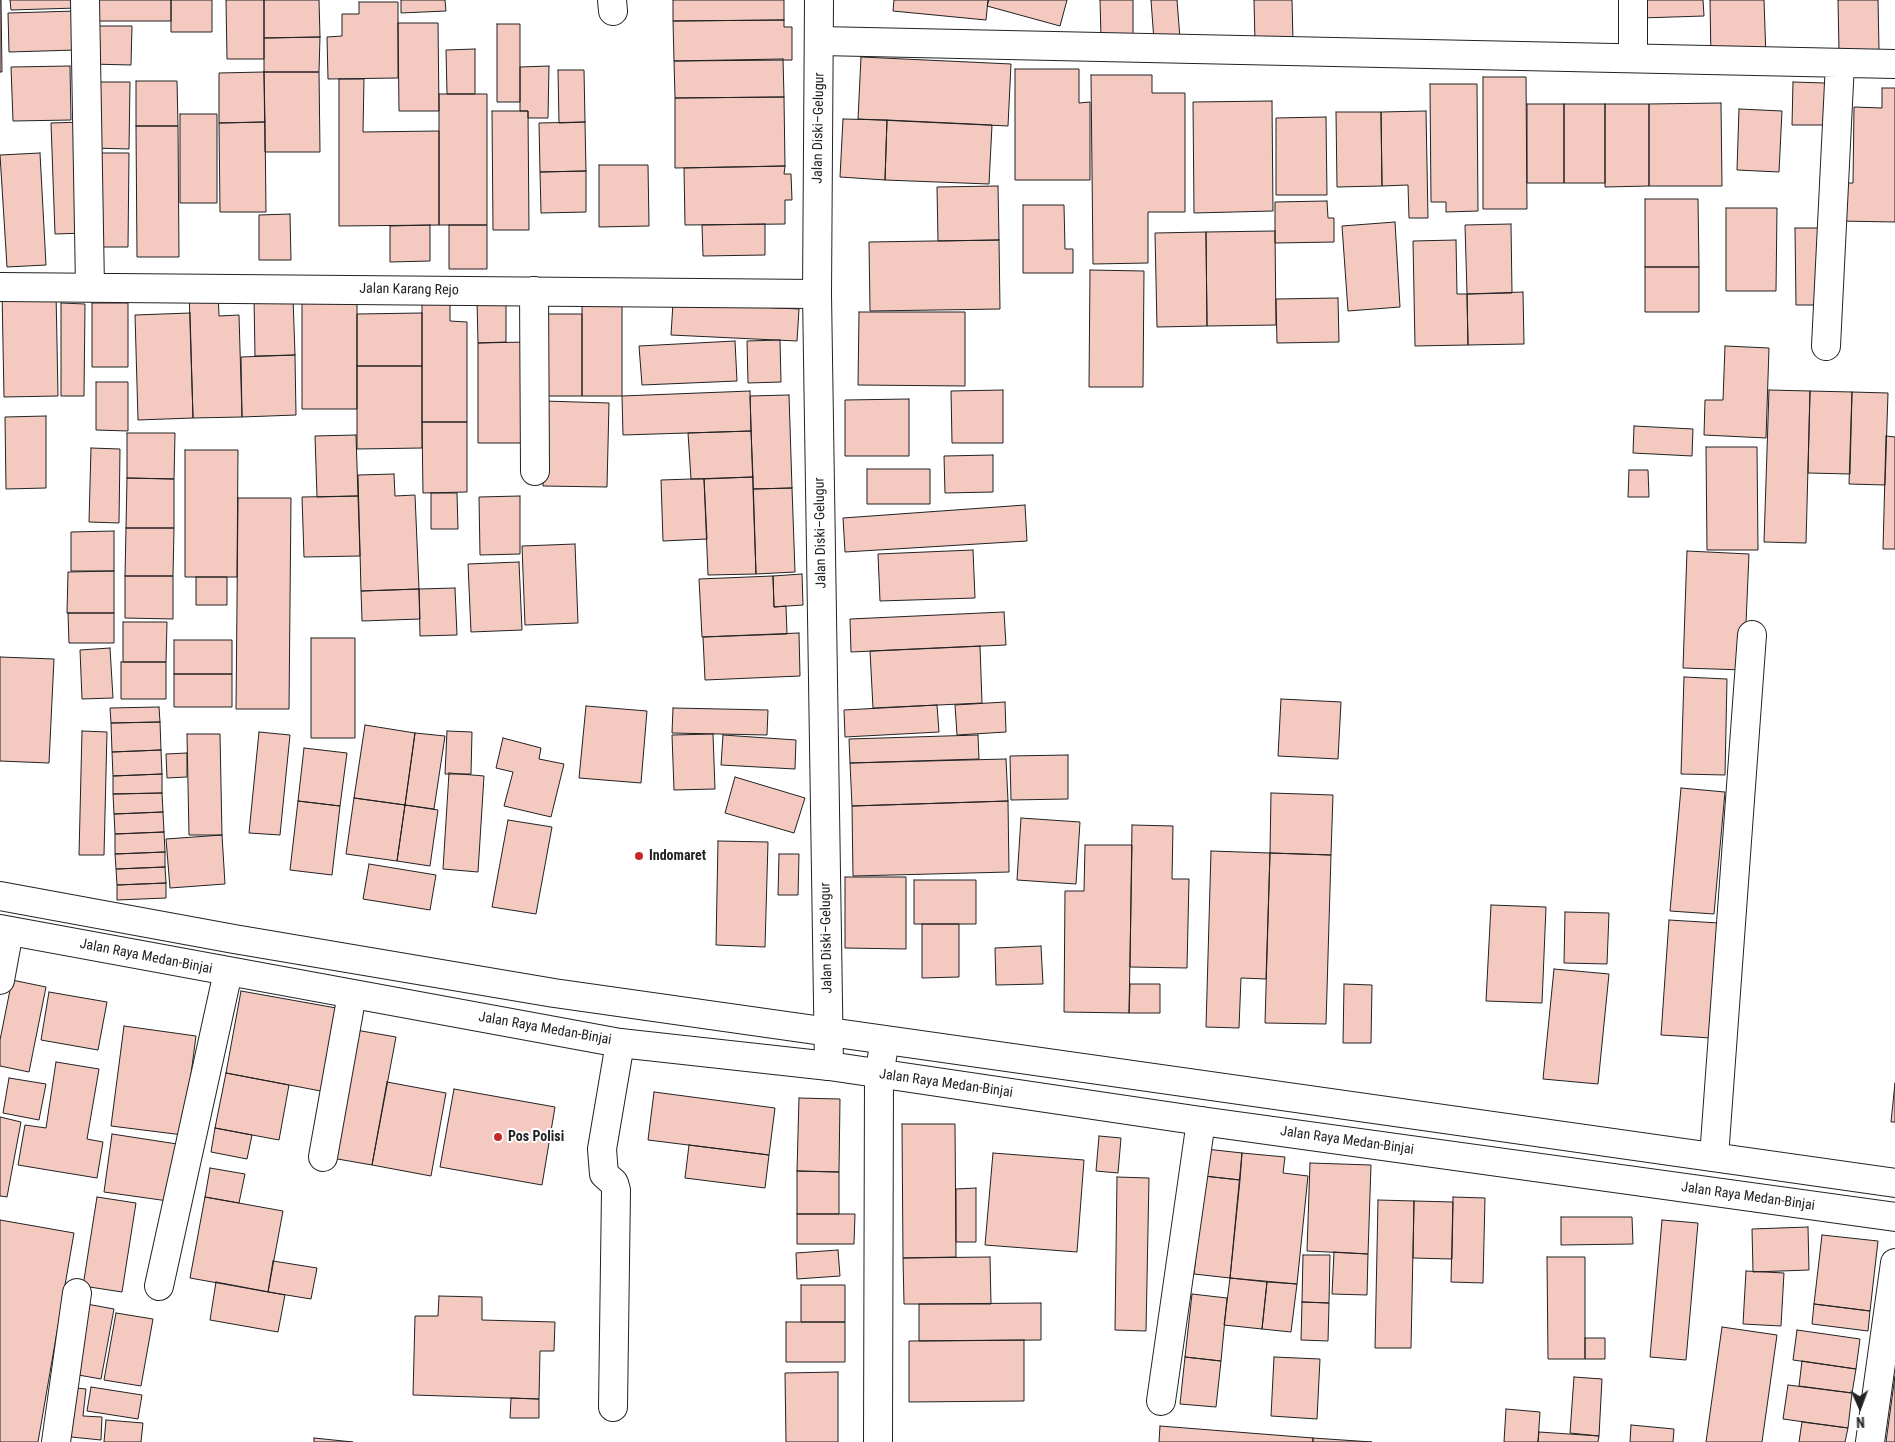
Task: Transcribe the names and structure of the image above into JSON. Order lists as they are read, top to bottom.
{
  "streets": {
    "main road": ["Jalan Diski–Gelugur", "Jalan Karang Rejo", "Jalan Raya Medan-Binjai"]
  },
  "crossings": [
    ["Jalan Diski–Gelugur", "Jalan Karang Rejo"],
    ["Jalan Diski–Gelugur", "Jalan Raya Medan-Binjai"]
  ],
  "places": ["Indomaret", "Pos Polisi"],
  "north": "bottom"
}
